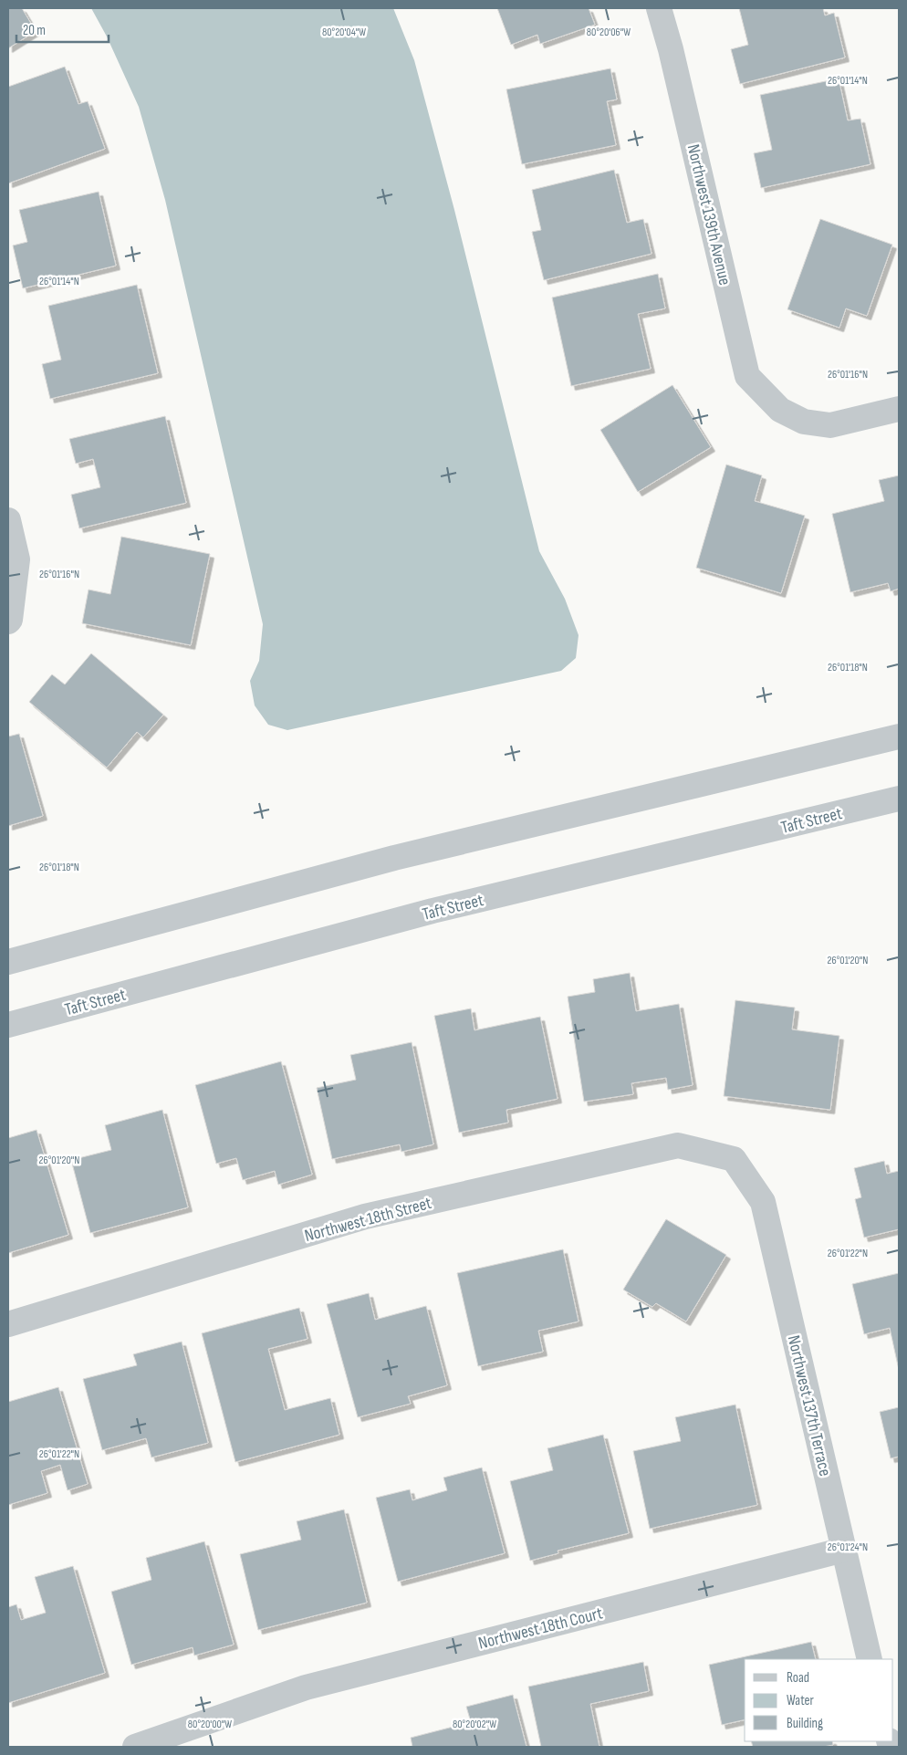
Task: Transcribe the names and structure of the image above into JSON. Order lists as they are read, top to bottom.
{
  "streets": {
    "street": [
      "Northwest 139th Avenue",
      "Taft Street",
      "Northwest 18th Street",
      "Northwest 137th Terrace",
      "Northwest 18th Court"
    ]
  },
  "crossings": [
    ["Northwest 18th Street", "Northwest 137th Terrace"],
    ["Northwest 137th Terrace", "Northwest 18th Court"]
  ],
  "legend": ["Road", "Water", "Building"],
  "scale_bar": "20 m",
  "coordinates": [
    "80°20'04\"W",
    "80°20'06\"W",
    "26°01'14\"N",
    "26°01'16\"N",
    "26°01'18\"N",
    "26°01'20\"N",
    "26°01'22\"N",
    "26°01'24\"N",
    "80°20'00\"W",
    "80°20'02\"W"
  ]
}
